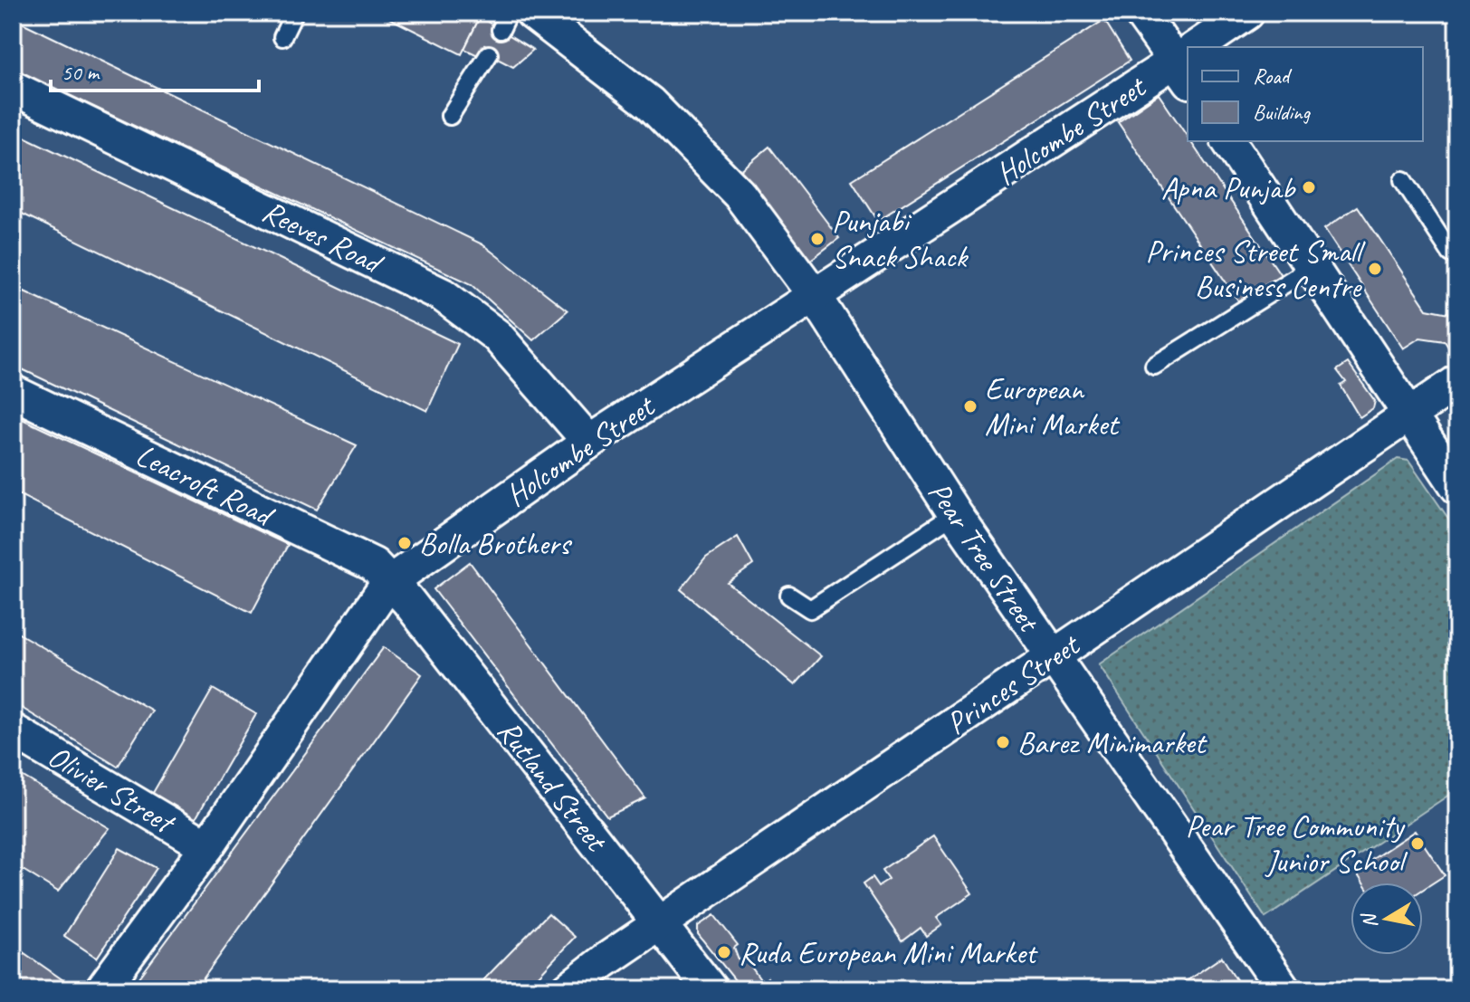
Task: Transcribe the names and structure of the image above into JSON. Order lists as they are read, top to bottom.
{
  "streets": {
    "street": [
      "Holcombe Street",
      "Reeves Road",
      "Leacroft Road",
      "Pear Tree Street",
      "Princes Street",
      "Rutland Street",
      "Olivier Street"
    ]
  },
  "crossings": [
    ["Holcombe Street", "Reeves Road"],
    ["Holcombe Street", "Leacroft Road"],
    ["Holcombe Street", "Pear Tree Street"],
    ["Holcombe Street", "Rutland Street"],
    ["Holcombe Street", "Olivier Street"],
    ["Leacroft Road", "Rutland Street"],
    ["Pear Tree Street", "Princes Street"],
    ["Princes Street", "Rutland Street"]
  ],
  "places": [
    "Apna Punjab",
    "Punjabi Snack Shack",
    "Princes Street Small Business Centre",
    "European Mini Market",
    "Bolla Brothers",
    "Barez Minimarket",
    "Pear Tree Community Junior School",
    "Ruda European Mini Market"
  ],
  "legend": ["Road", "Building"],
  "scale_bar": "50 m",
  "north": "left"
}
